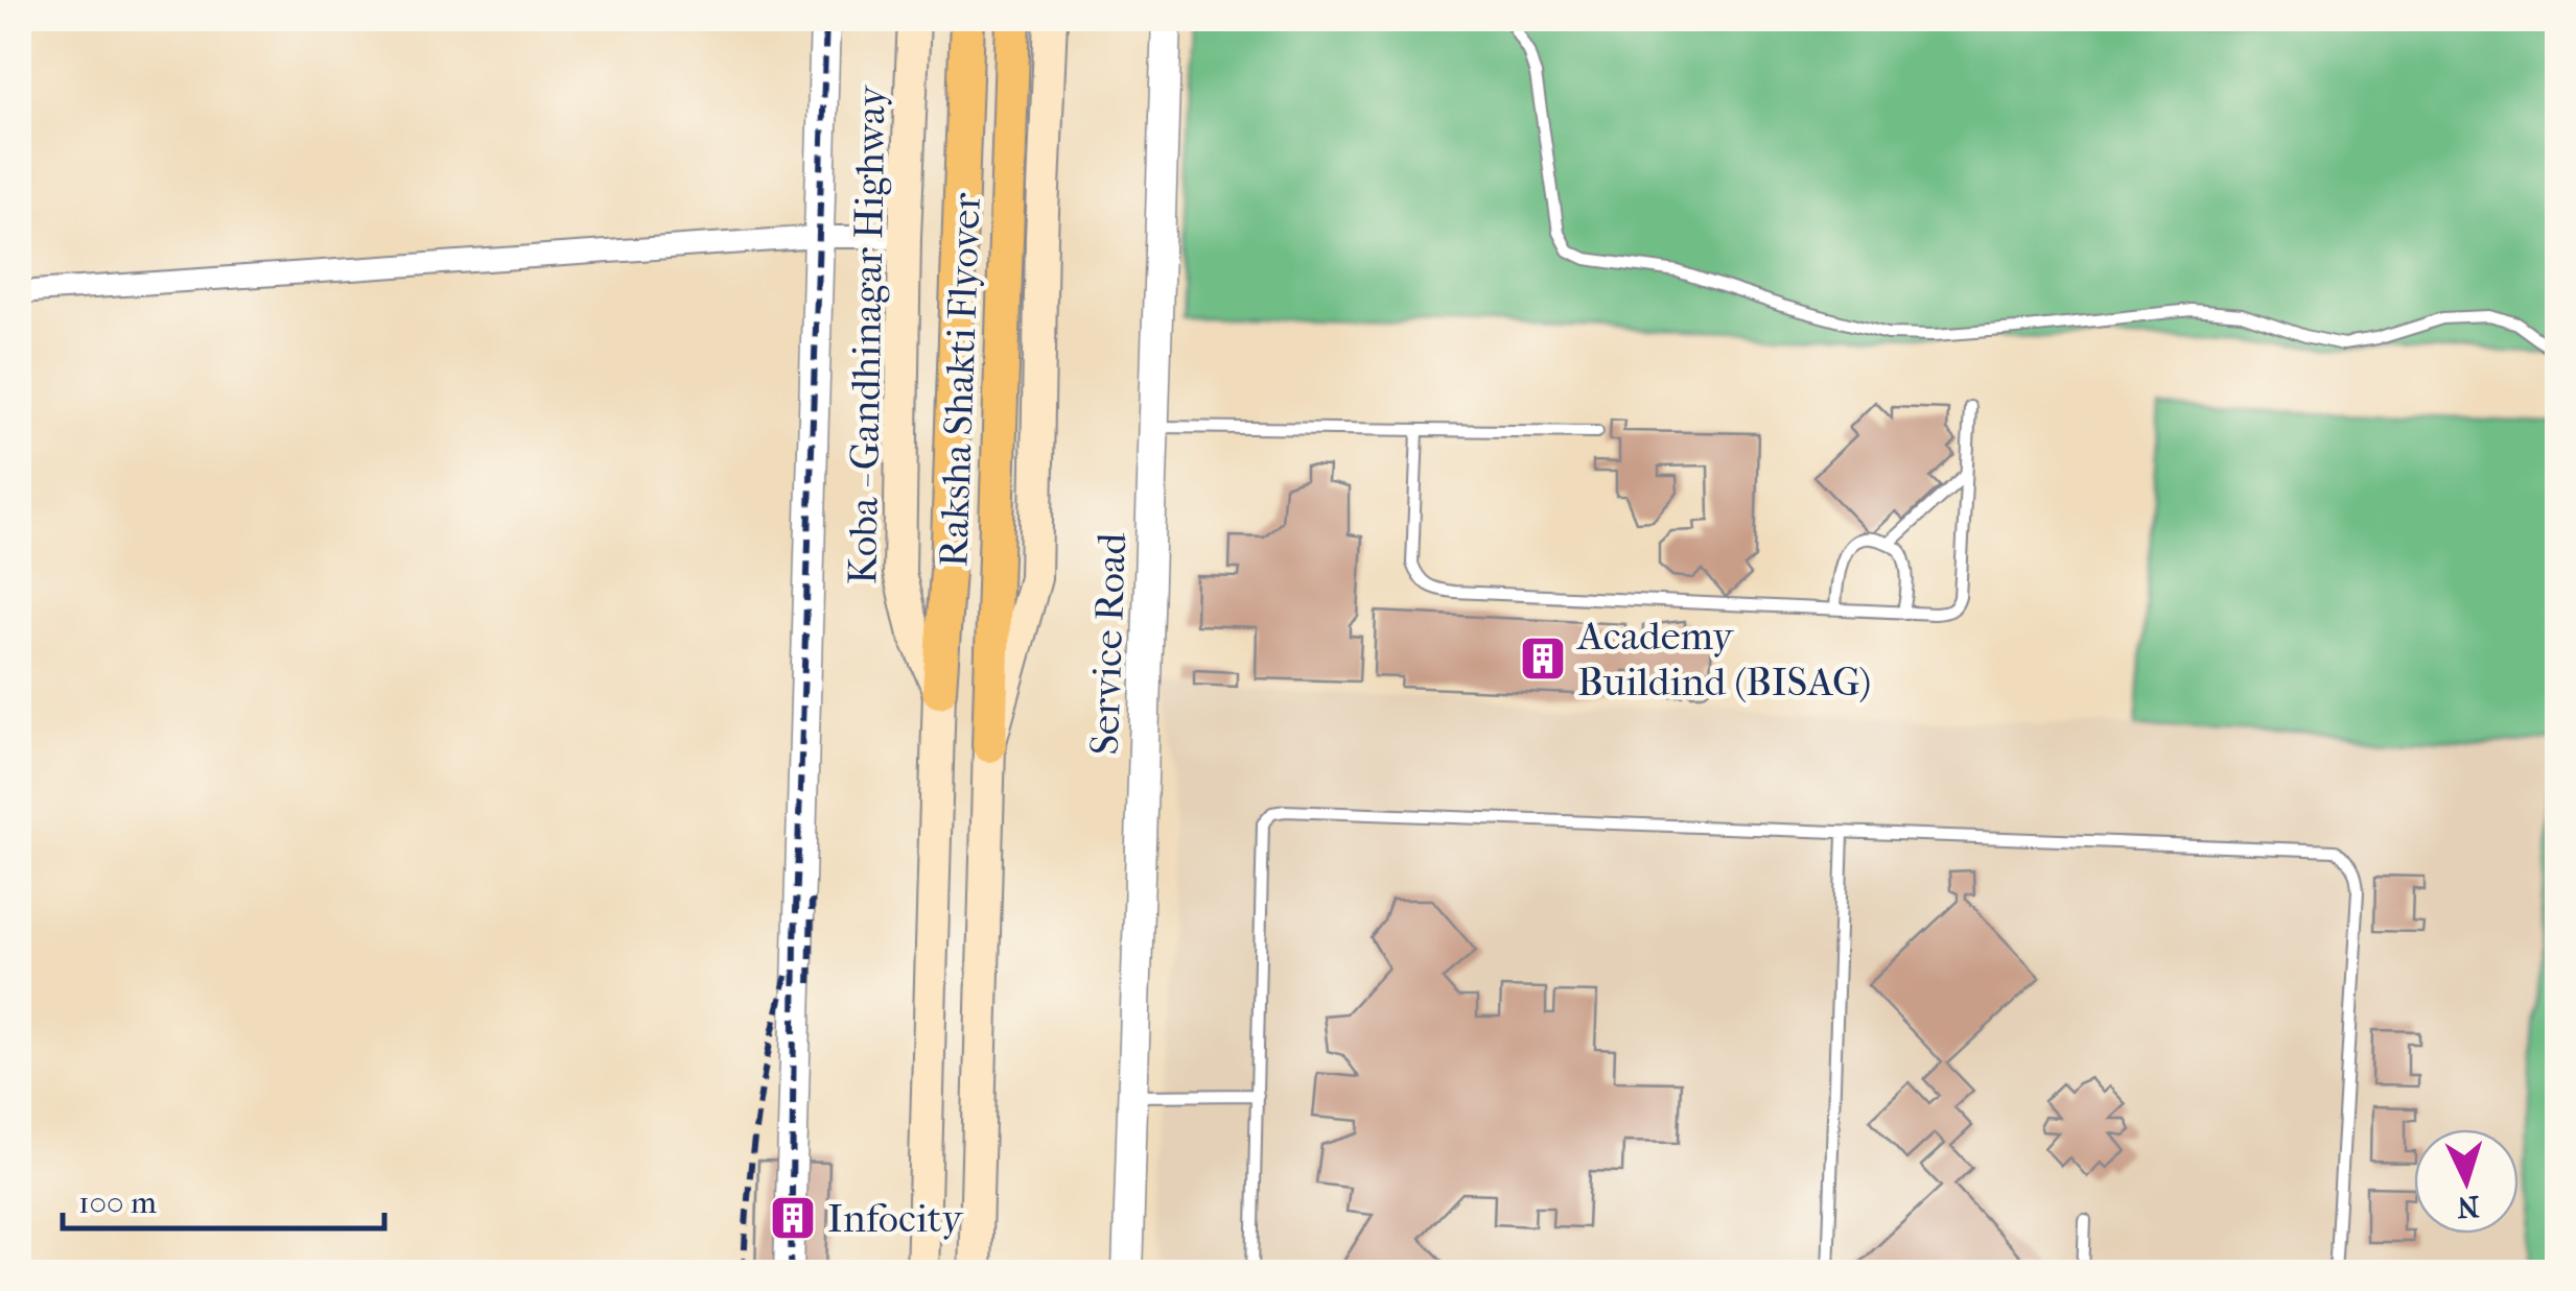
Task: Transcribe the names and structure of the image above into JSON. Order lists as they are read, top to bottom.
{
  "streets": {
    "main road": ["Koba - Gandhinagar Highway", "Raksha Shakti Flyover"],
    "street": ["Service Road"]
  },
  "crossings": [
    ["Koba - Gandhinagar Highway", "Raksha Shakti Flyover"]
  ],
  "places": {
    "building": ["Academy Buildind (BISAG)", "Infocity"]
  },
  "scale_bar": "100 m",
  "north": "bottom"
}
